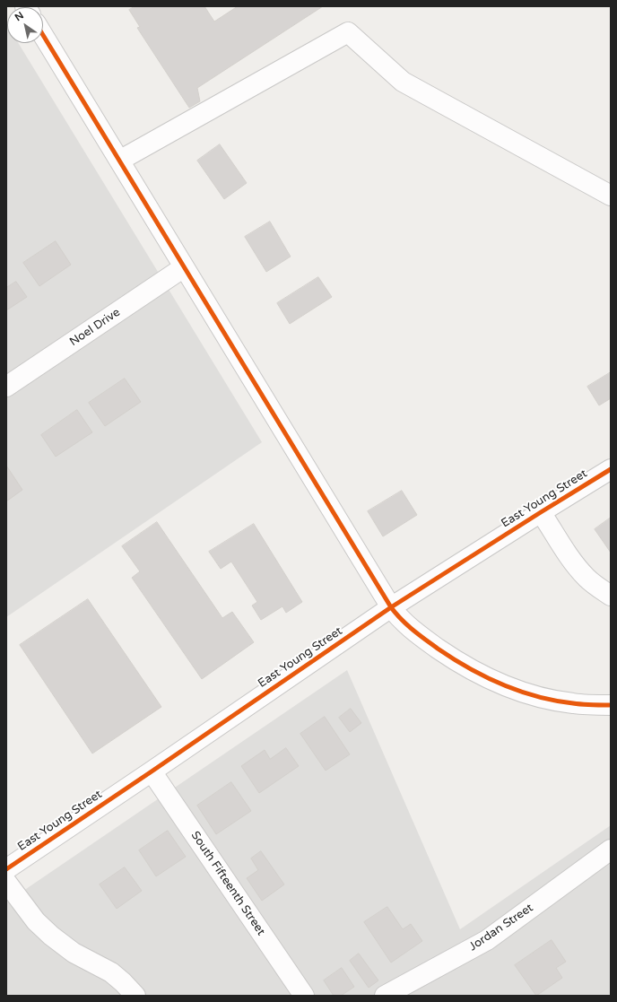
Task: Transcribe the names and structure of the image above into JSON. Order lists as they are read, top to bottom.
{
  "streets": {
    "street": [
      "Noel Drive",
      "East Young Street",
      "South Fifteenth Street",
      "Jordan Street"
    ]
  },
  "crossings": [
    ["East Young Street", "South Fifteenth Street"]
  ],
  "north": "top left"
}
